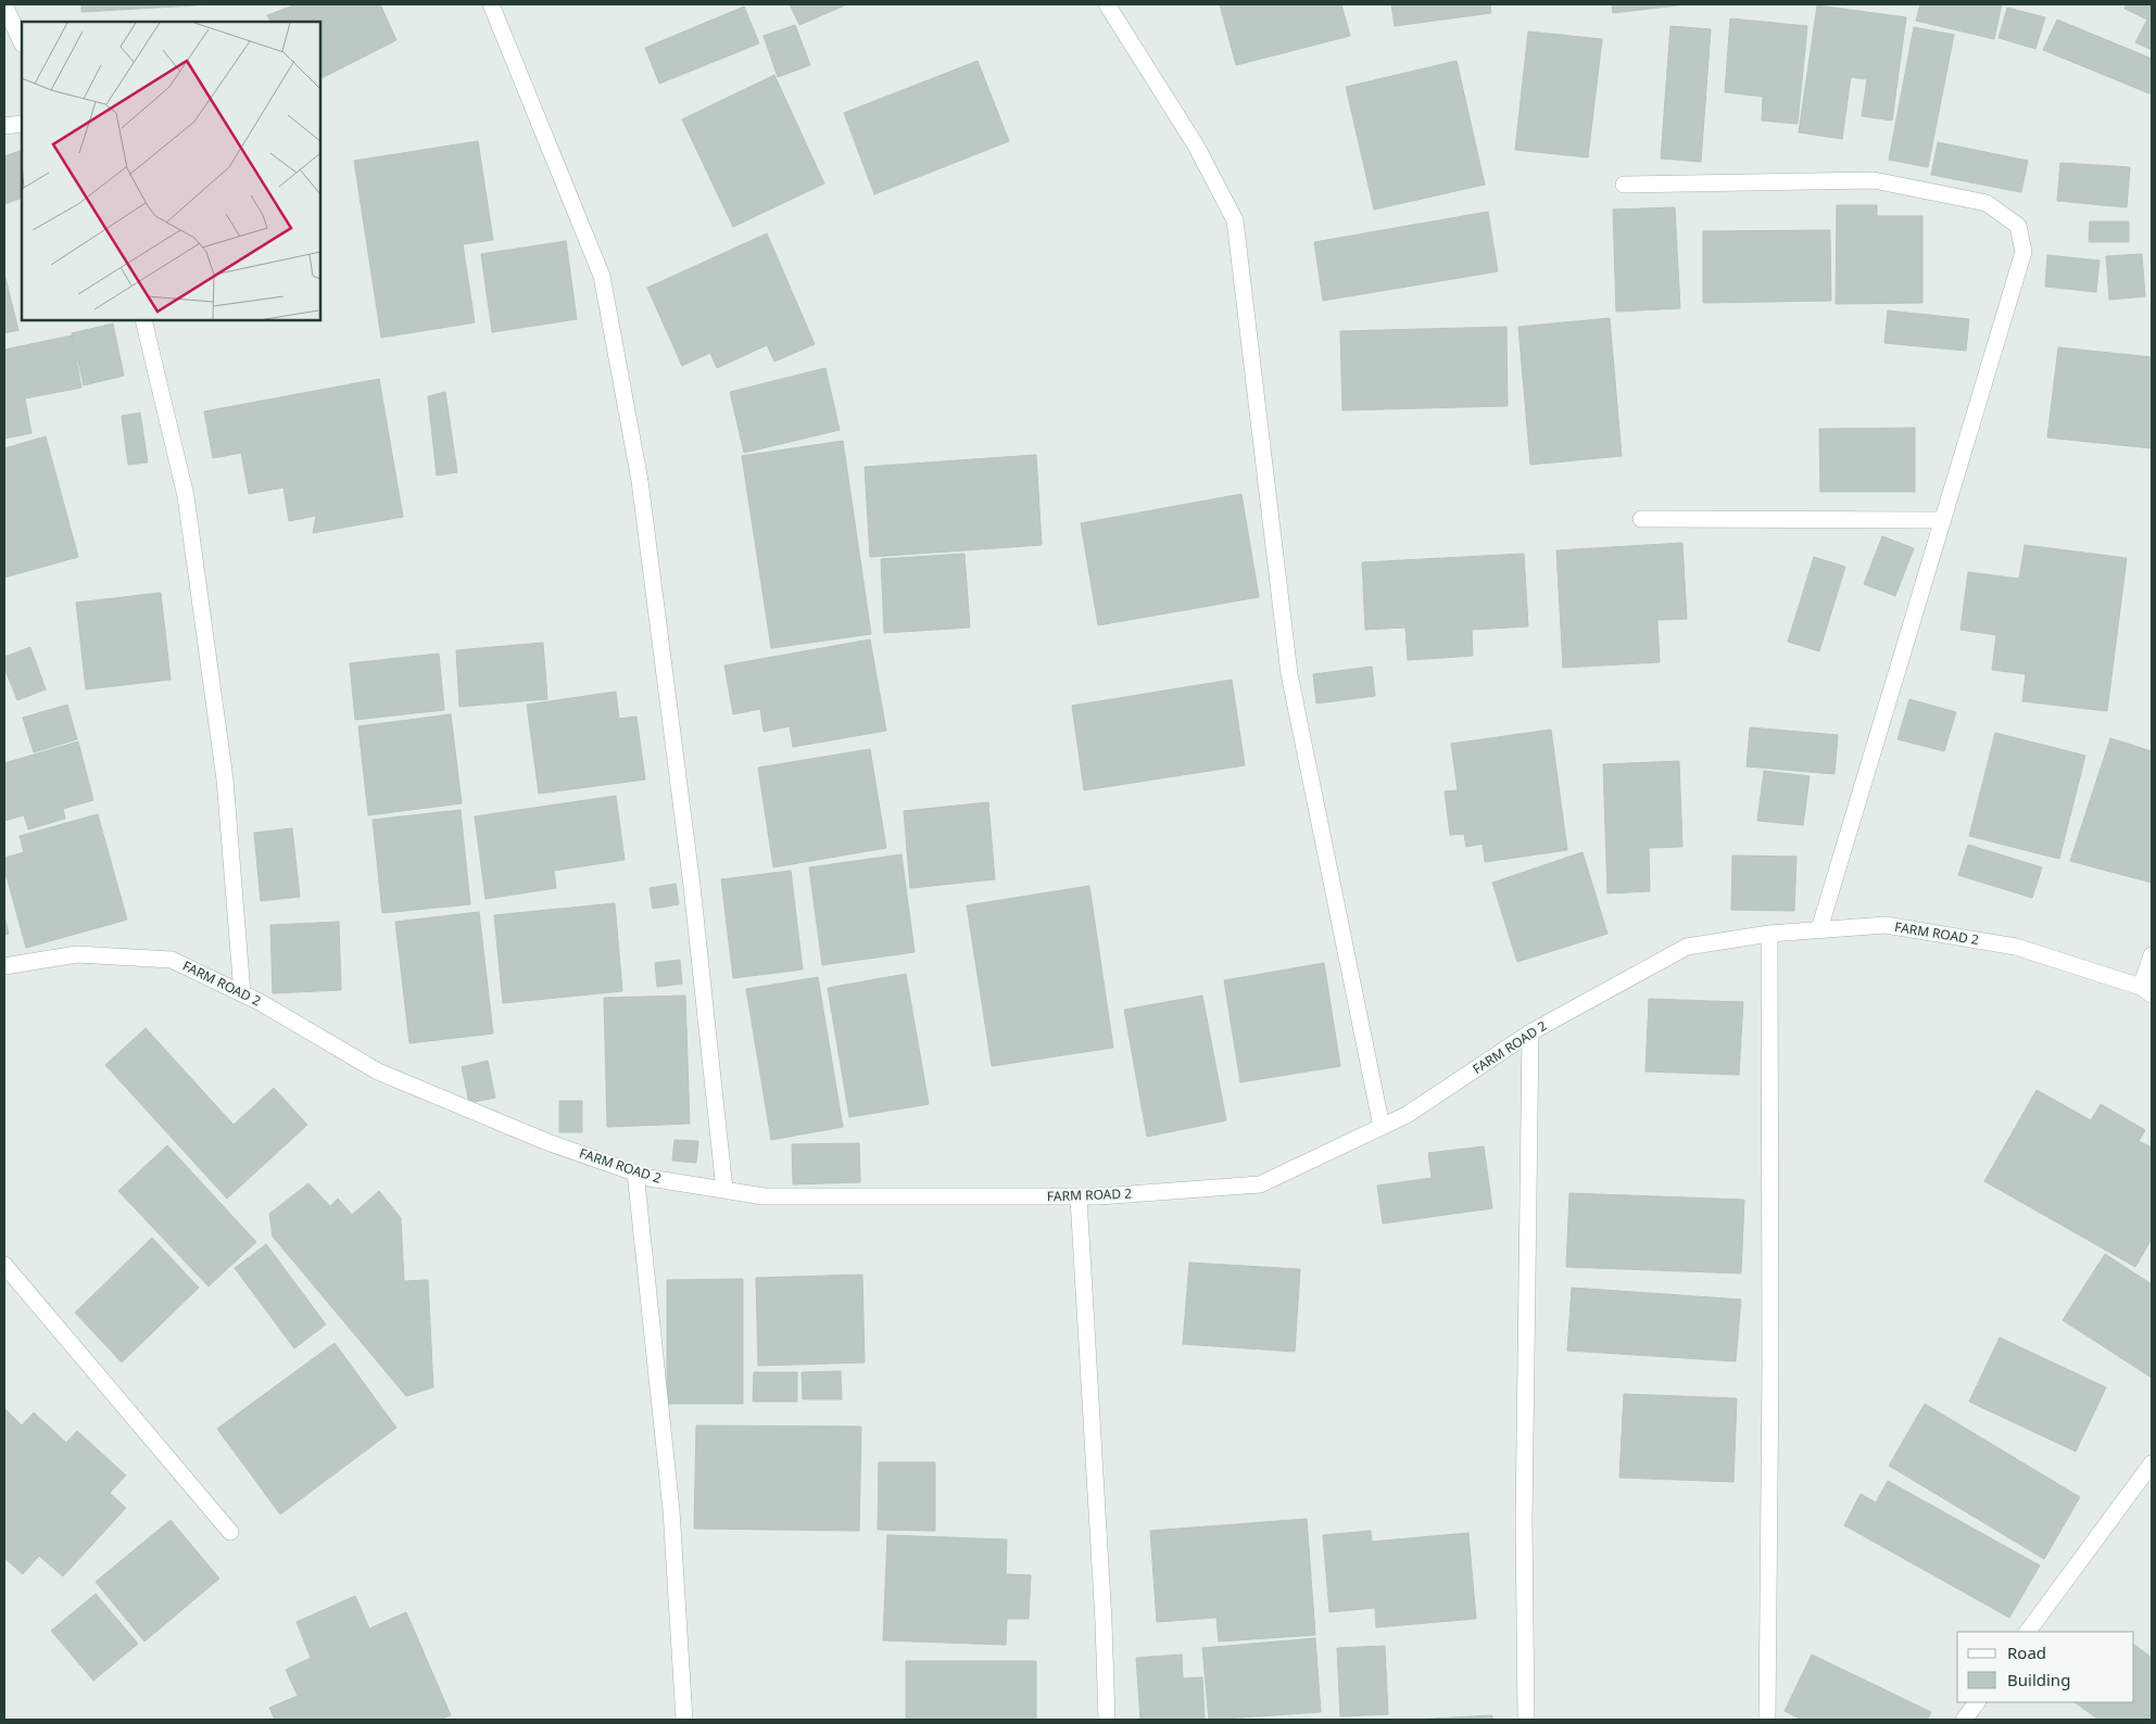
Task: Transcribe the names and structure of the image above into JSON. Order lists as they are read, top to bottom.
{
  "streets": {
    "street": ["FARM ROAD 2"]
  },
  "legend": ["Road", "Building"]
}
